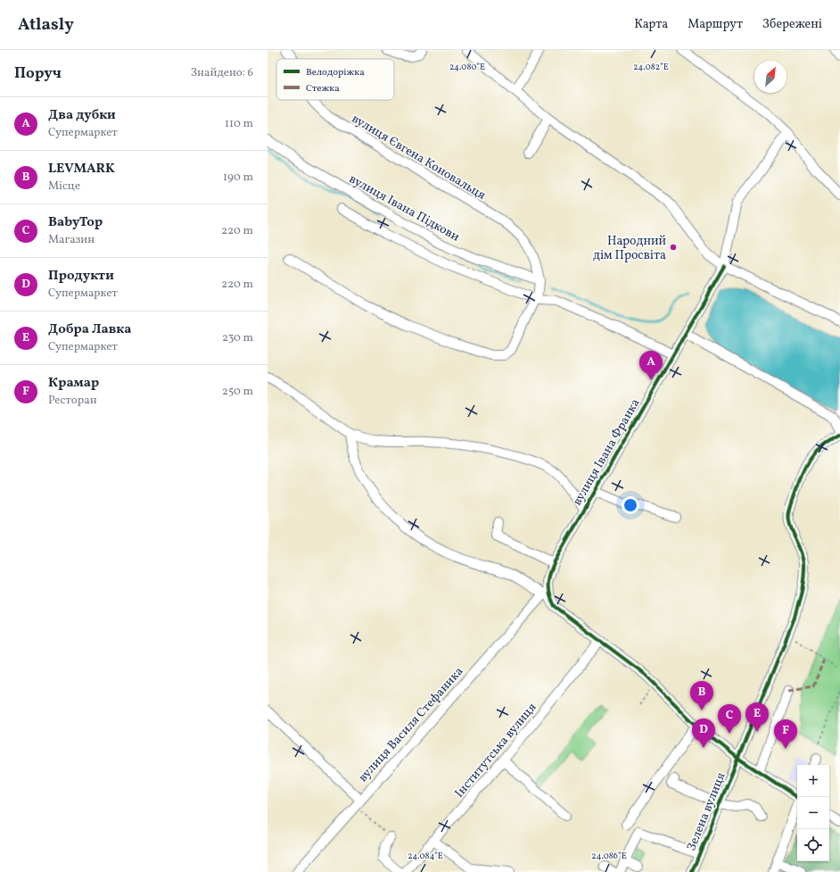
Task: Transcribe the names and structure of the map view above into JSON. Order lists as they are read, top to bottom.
{
  "streets": {
    "street": [
      "вулиця Євгена Коновальця",
      "вулиця Івана Підкови",
      "вулиця Івана Франка",
      "вулиця Василя Стефаника",
      "Інститутська вулиця",
      "Зелена вулиця"
    ]
  },
  "crossings": [
    ["вулиця Євгена Коновальця", "вулиця Івана Підкови"],
    ["вулиця Івана Франка", "вулиця Василя Стефаника"]
  ],
  "places": ["Народний дім Просвіта"],
  "legend": ["Велодоріжка", "Стежка"],
  "north": "top right",
  "page": {
    "header": "Atlasly",
    "nav": ["Карта", "Маршрут", "Збережені"],
    "heading": ["Поруч", "Знайдено: 6"],
    "list": [
      {
        "mark": "A",
        "name": "Два дубки",
        "note": "Супермаркет",
        "value": "110 m"
      },
      {
        "mark": "B",
        "name": "LEVMARK",
        "note": "Місце",
        "value": "190 m"
      },
      {
        "mark": "C",
        "name": "BabyTop",
        "note": "Магазин",
        "value": "220 m"
      },
      {
        "mark": "D",
        "name": "Продукти",
        "note": "Супермаркет",
        "value": "220 m"
      },
      {
        "mark": "E",
        "name": "Добра Лавка",
        "note": "Супермаркет",
        "value": "230 m"
      },
      {
        "mark": "F",
        "name": "Крамар",
        "note": "Ресторан",
        "value": "250 m"
      }
    ],
    "pins": [
      "A",
      "B",
      "E",
      "C",
      "D",
      "F"
    ],
    "map_buttons": ["+", "−"]
  },
  "coordinates": [
    "24.080°E",
    "24.082°E",
    "24.084°E",
    "24.086°E"
  ]
}
